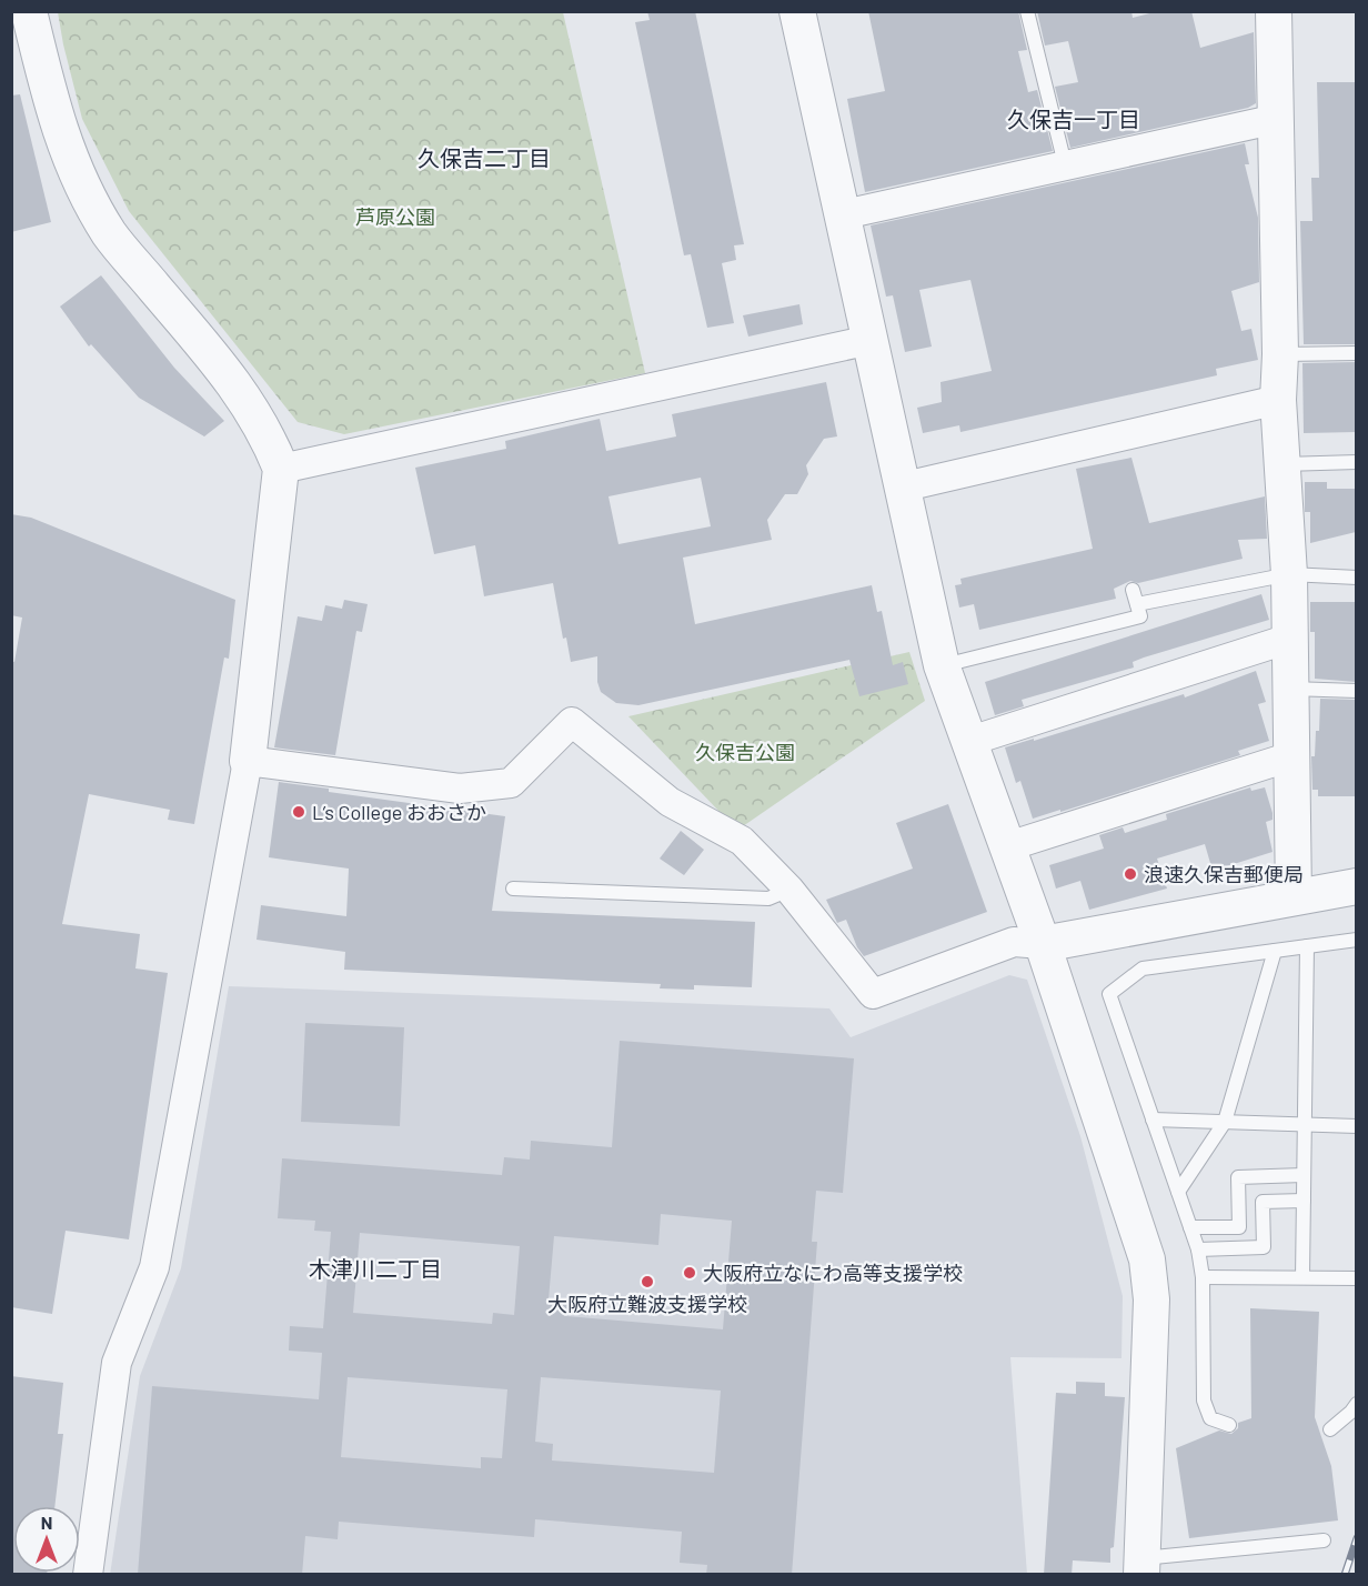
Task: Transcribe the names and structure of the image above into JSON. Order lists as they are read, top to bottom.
{
  "districts": ["久保吉一丁目", "久保吉二丁目", "木津川二丁目"],
  "parks": ["芦原公園", "久保吉公園"],
  "places": [
    "L’s College おおさか",
    "浪速久保吉郵便局",
    "大阪府立なにわ高等支援学校",
    "大阪府立難波支援学校"
  ],
  "north": "top"
}
